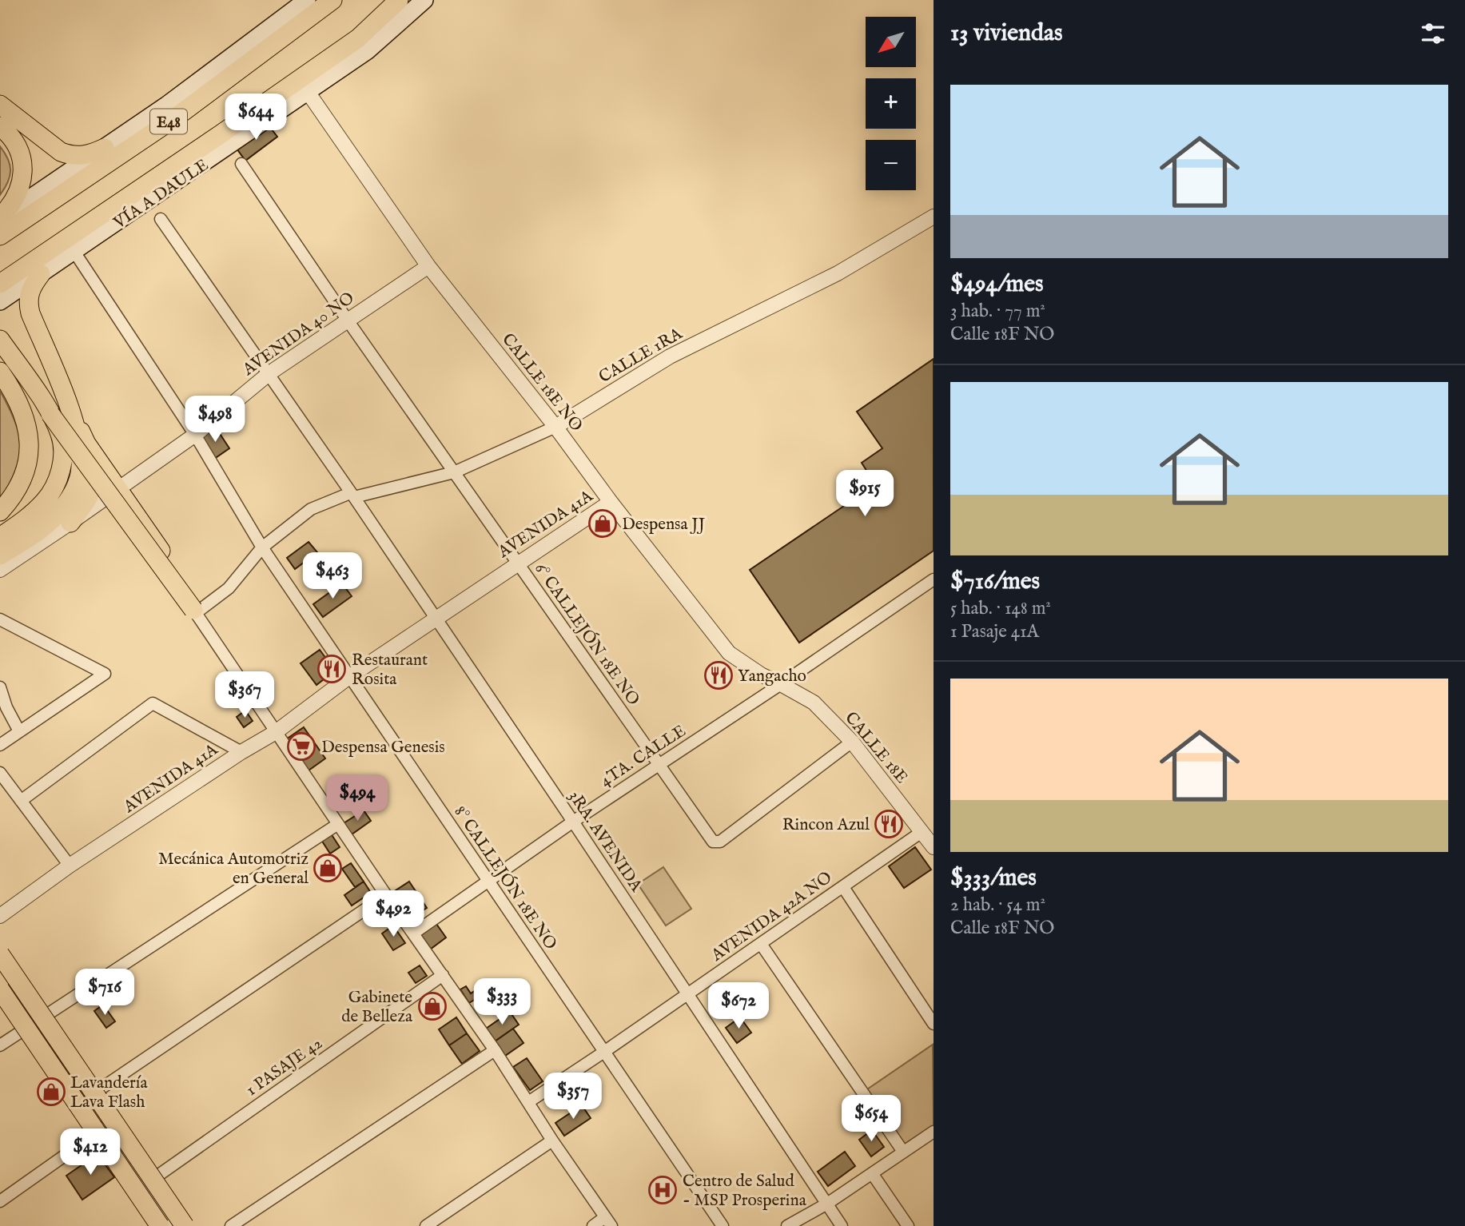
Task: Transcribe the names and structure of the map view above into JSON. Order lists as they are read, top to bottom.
{
  "streets": {
    "main road": ["E48", "VÍA A DAULE"],
    "street": [
      "AVENIDA 40 NO",
      "CALLE 1RA",
      "CALLE 18E NO",
      "AVENIDA 41A",
      "6° CALLEJÓN 18E NO",
      "CALLE 18E",
      "4TA. CALLE",
      "3RA. AVENIDA",
      "8° CALLEJÓN 18E NO",
      "AVENIDA 42A NO",
      "1 PASAJE 42"
    ]
  },
  "crossings": [
    ["VÍA A DAULE", "CALLE 18E NO"],
    ["VÍA A DAULE", "8° CALLEJÓN 18E NO"],
    ["AVENIDA 40 NO", "CALLE 18E NO"],
    ["AVENIDA 40 NO", "6° CALLEJÓN 18E NO"],
    ["AVENIDA 40 NO", "3RA. AVENIDA"],
    ["AVENIDA 40 NO", "8° CALLEJÓN 18E NO"],
    ["CALLE 1RA", "CALLE 18E NO"],
    ["CALLE 1RA", "6° CALLEJÓN 18E NO"],
    ["CALLE 1RA", "3RA. AVENIDA"],
    ["CALLE 1RA", "8° CALLEJÓN 18E NO"],
    ["CALLE 18E NO", "AVENIDA 41A"],
    ["CALLE 18E NO", "CALLE 18E"],
    ["CALLE 18E NO", "4TA. CALLE"],
    ["AVENIDA 41A", "6° CALLEJÓN 18E NO"],
    ["AVENIDA 41A", "3RA. AVENIDA"],
    ["AVENIDA 41A", "8° CALLEJÓN 18E NO"],
    ["6° CALLEJÓN 18E NO", "CALLE 18E"],
    ["6° CALLEJÓN 18E NO", "4TA. CALLE"],
    ["CALLE 18E", "4TA. CALLE"],
    ["CALLE 18E", "AVENIDA 42A NO"],
    ["4TA. CALLE", "3RA. AVENIDA"],
    ["4TA. CALLE", "8° CALLEJÓN 18E NO"],
    ["3RA. AVENIDA", "AVENIDA 42A NO"],
    ["8° CALLEJÓN 18E NO", "AVENIDA 42A NO"]
  ],
  "places": {
    "shop": [
      "Despensa JJ",
      "Mecánica Automotriz en General",
      "Gabinete de Belleza",
      "Lavandería Lava Flash"
    ],
    "restaurant": ["Restaurant Rosita", "Yangacho", "Rincon Azul"],
    "supermarket": ["Despensa Genesis"],
    "hospital": ["Centro de Salud - MSP Prosperina"]
  },
  "north": "bottom left",
  "page": {
    "heading": "13 viviendas",
    "map_buttons": ["+", "−"],
    "list": [
      {
        "name": "$494/mes",
        "note": "3 hab. · 77 m² · Calle 18F NO"
      },
      {
        "name": "$716/mes",
        "note": "5 hab. · 148 m² · 1 Pasaje 41A"
      },
      {
        "name": "$333/mes",
        "note": "2 hab. · 54 m² · Calle 18F NO"
      }
    ],
    "price": [
      "$644",
      "$498",
      "$915",
      "$463",
      "$367",
      "$494",
      "$492",
      "$716",
      "$333",
      "$672",
      "$357",
      "$654",
      "$412"
    ]
  }
}
